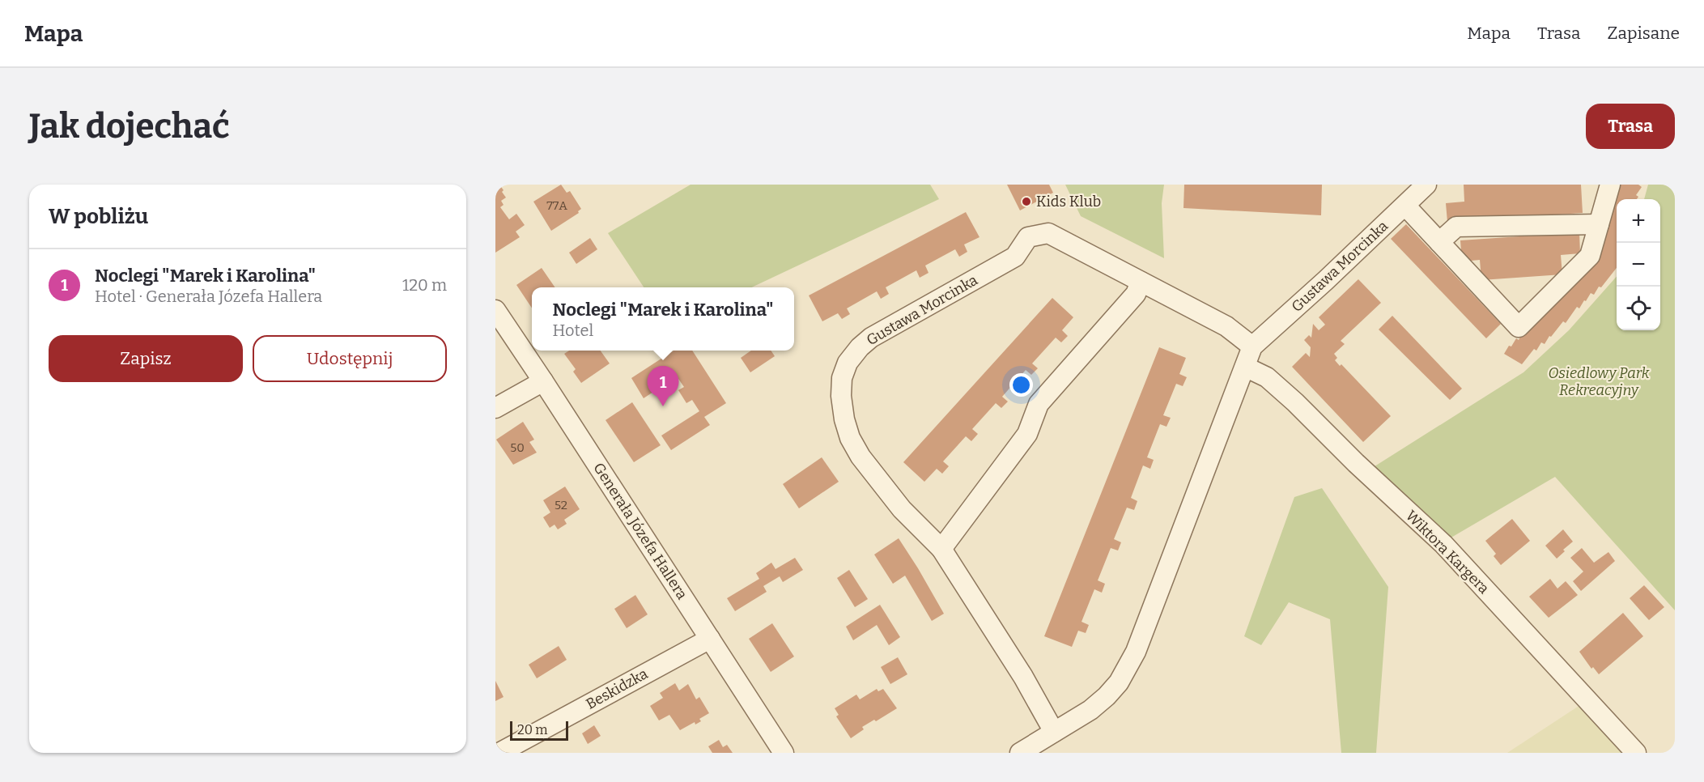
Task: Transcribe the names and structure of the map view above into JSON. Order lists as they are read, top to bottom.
{
  "streets": {
    "street": [
      "Gustawa Morcinka",
      "Generała Józefa Hallera",
      "Wiktora Kargera",
      "Beskidzka"
    ]
  },
  "crossings": [
    ["Gustawa Morcinka", "Wiktora Kargera"],
    ["Generała Józefa Hallera", "Beskidzka"]
  ],
  "parks": ["Osiedlowy Park Rekreacyjny"],
  "places": ["Kids Klub"],
  "house_numbers": ["77A", "50", "52"],
  "scale_bar": "20 m",
  "page": {
    "header": "Mapa",
    "nav": ["Mapa", "Trasa", "Zapisane"],
    "buttons": [
      "Trasa",
      ["Zapisz", "Udostępnij"]
    ],
    "title": "Jak dojechać",
    "heading": "W pobliżu",
    "map_buttons": ["+", "−"],
    "list": [
      {
        "mark": "1",
        "name": "Noclegi \"Marek i Karolina\"",
        "note": "Hotel · Generała Józefa Hallera",
        "value": "120 m"
      }
    ],
    "popup": ["Noclegi \"Marek i Karolina\"", "Hotel"],
    "pins": "1",
    "scale": "20 m"
  }
}
